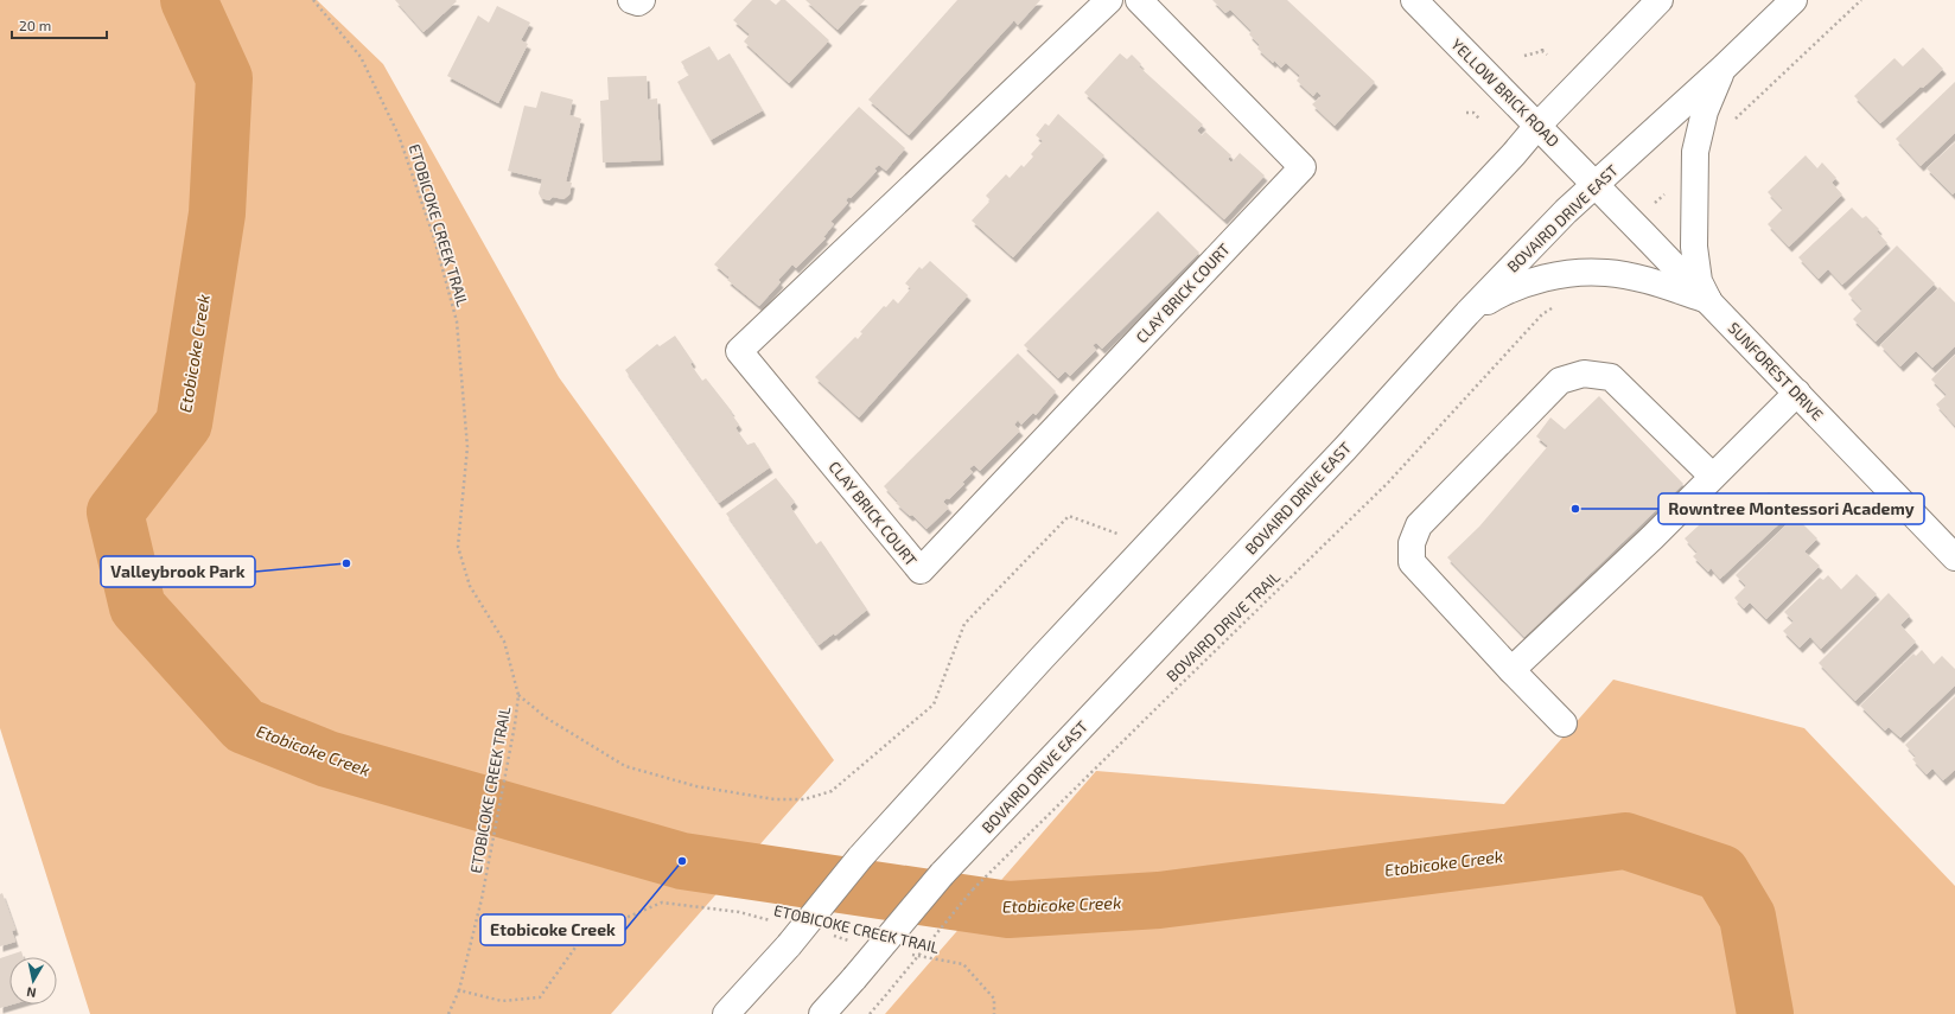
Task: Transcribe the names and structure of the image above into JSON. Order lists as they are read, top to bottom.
{
  "streets": {
    "main road": [
      "YELLOW BRICK ROAD",
      "BOVAIRD DRIVE EAST",
      "CLAY BRICK COURT",
      "SUNFOREST DRIVE"
    ],
    "path": ["ETOBICOKE CREEK TRAIL", "BOVAIRD DRIVE TRAIL"]
  },
  "crossings": [
    ["YELLOW BRICK ROAD", "BOVAIRD DRIVE EAST"],
    ["YELLOW BRICK ROAD", "SUNFOREST DRIVE"],
    ["BOVAIRD DRIVE EAST", "SUNFOREST DRIVE"]
  ],
  "water": ["Etobicoke Creek"],
  "places": ["Rowntree Montessori Academy", "Valleybrook Park", "Etobicoke Creek"],
  "scale_bar": "20 m",
  "north": "bottom"
}
